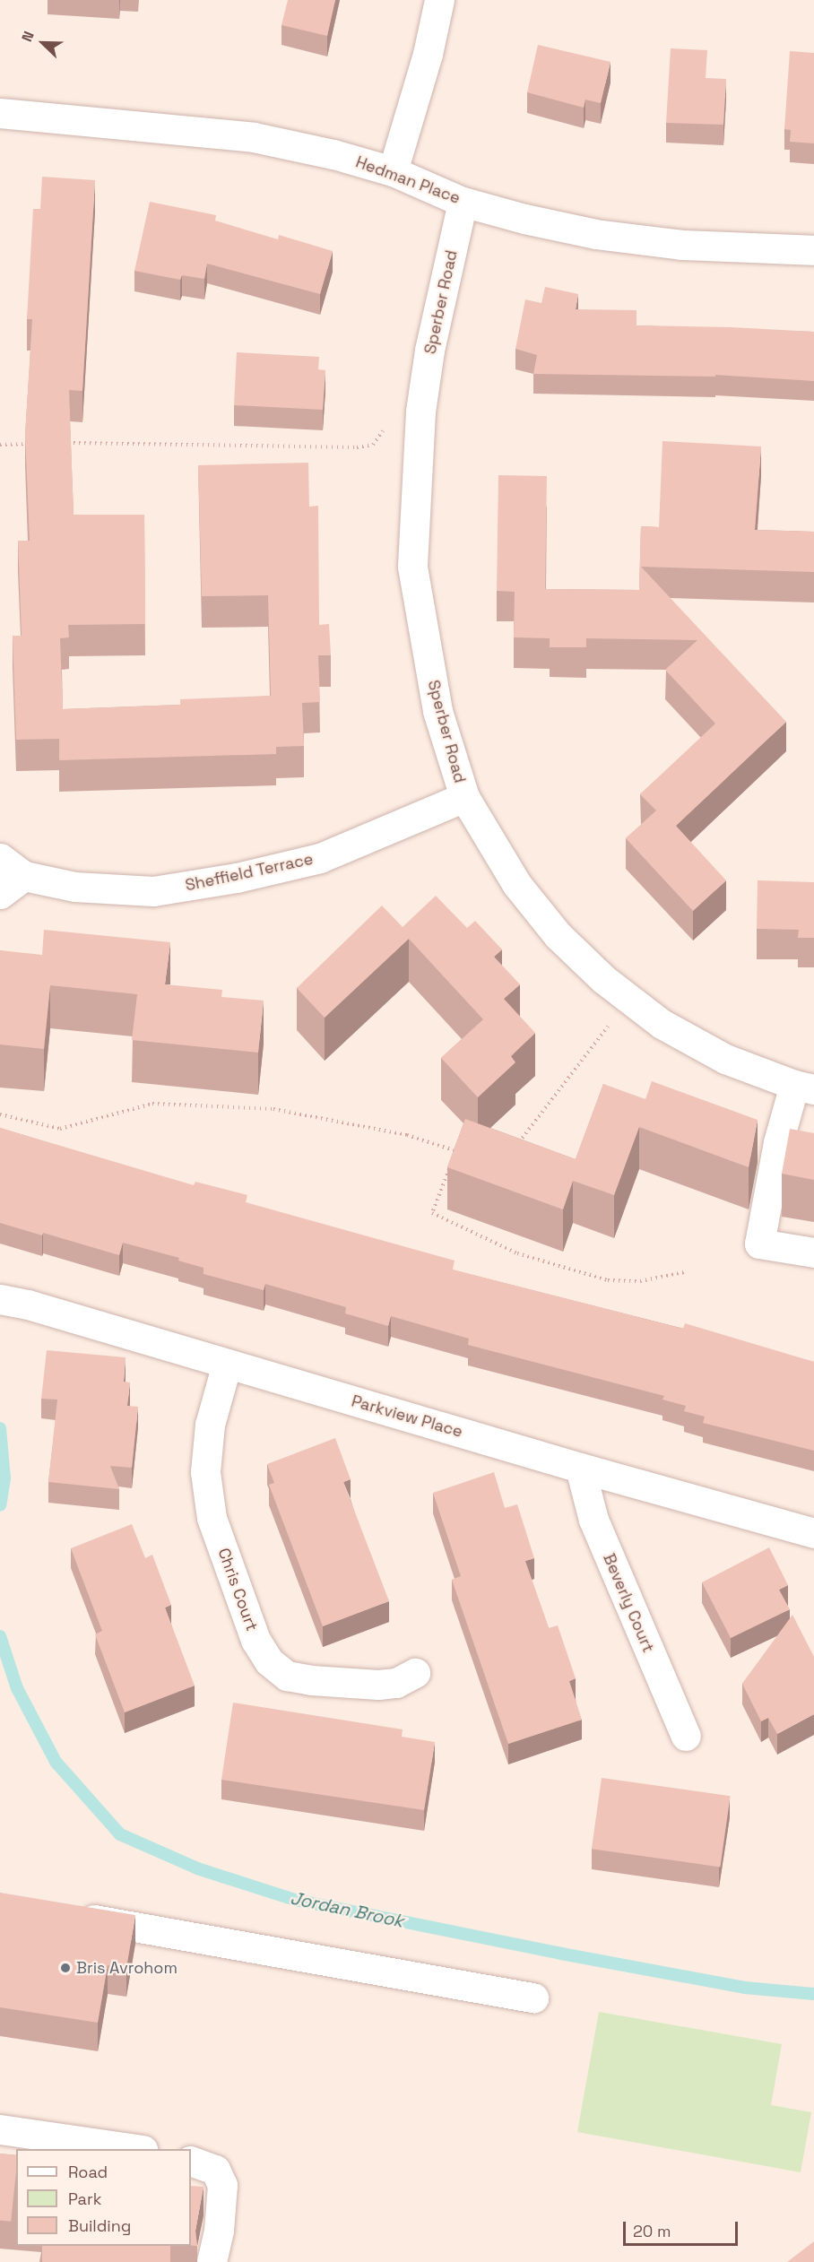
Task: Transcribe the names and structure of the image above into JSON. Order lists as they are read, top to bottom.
{
  "streets": {
    "street": [
      "Hedman Place",
      "Sperber Road",
      "Sheffield Terrace",
      "Parkview Place",
      "Chris Court",
      "Beverly Court"
    ]
  },
  "crossings": [
    ["Hedman Place", "Sperber Road"],
    ["Sperber Road", "Sheffield Terrace"],
    ["Parkview Place", "Chris Court"],
    ["Parkview Place", "Beverly Court"]
  ],
  "water": ["Jordan Brook"],
  "places": ["Bris Avrohom"],
  "legend": ["Road", "Park", "Building"],
  "scale_bar": "20 m",
  "north": "top left"
}
